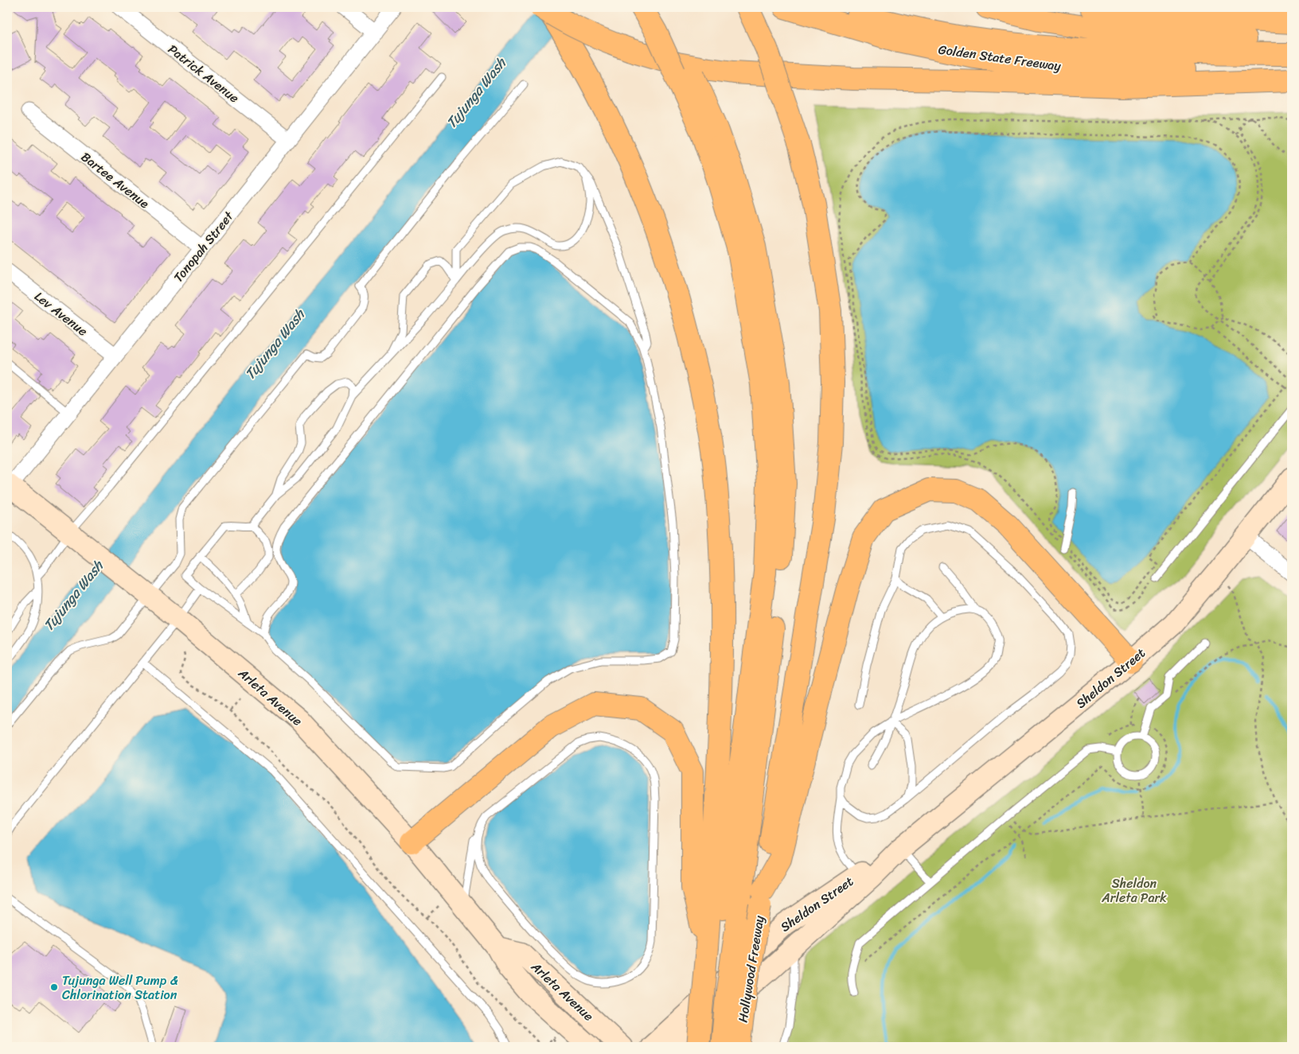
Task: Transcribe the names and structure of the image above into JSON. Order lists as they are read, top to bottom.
{
  "streets": {
    "highway": ["Golden State Freeway", "Hollywood Freeway"],
    "main road": ["Sheldon Street", "Arleta Avenue"],
    "street": [
      "Patrick Avenue",
      "Bartee Avenue",
      "Tonopah Street",
      "Lev Avenue"
    ]
  },
  "crossings": [
    ["Patrick Avenue", "Tonopah Street"],
    ["Bartee Avenue", "Tonopah Street"],
    ["Tonopah Street", "Lev Avenue"],
    ["Tonopah Street", "Arleta Avenue"]
  ],
  "water": ["Tujunga Wash"],
  "parks": ["Sheldon Arleta Park"],
  "places": ["Tujunga Well Pump & Chlorination Station"]
}
